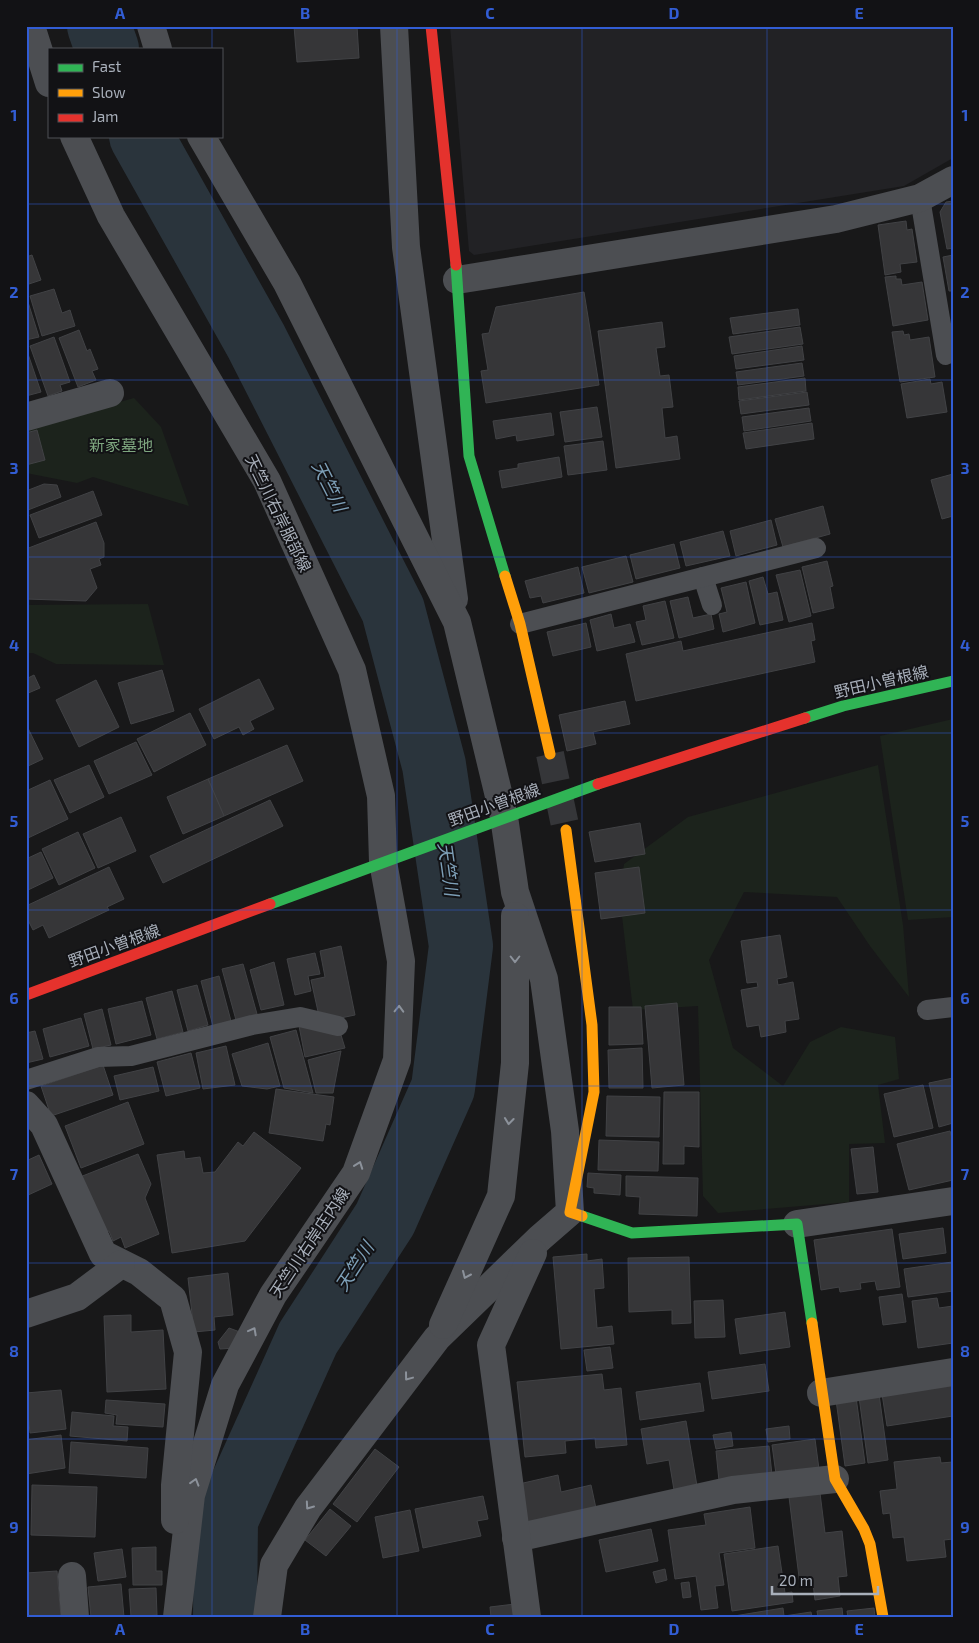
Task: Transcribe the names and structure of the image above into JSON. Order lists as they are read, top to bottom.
{
  "streets": {
    "street": ["天竺川右岸服部線", "野田小曽根線", "天竺川右岸庄内線"]
  },
  "crossings": [
    ["天竺川右岸服部線", "野田小曽根線"],
    ["天竺川右岸服部線", "天竺川右岸庄内線"],
    ["野田小曽根線", "天竺川右岸庄内線"]
  ],
  "water": ["天竺川"],
  "parks": ["新家墓地"],
  "legend": ["Fast", "Slow", "Jam"],
  "scale_bar": "20 m",
  "grid": {
    "columns": [
      "A",
      "B",
      "C",
      "D",
      "E"
    ],
    "rows": [
      "1",
      "2",
      "3",
      "4",
      "5",
      "6",
      "7",
      "8",
      "9"
    ]
  }
}
